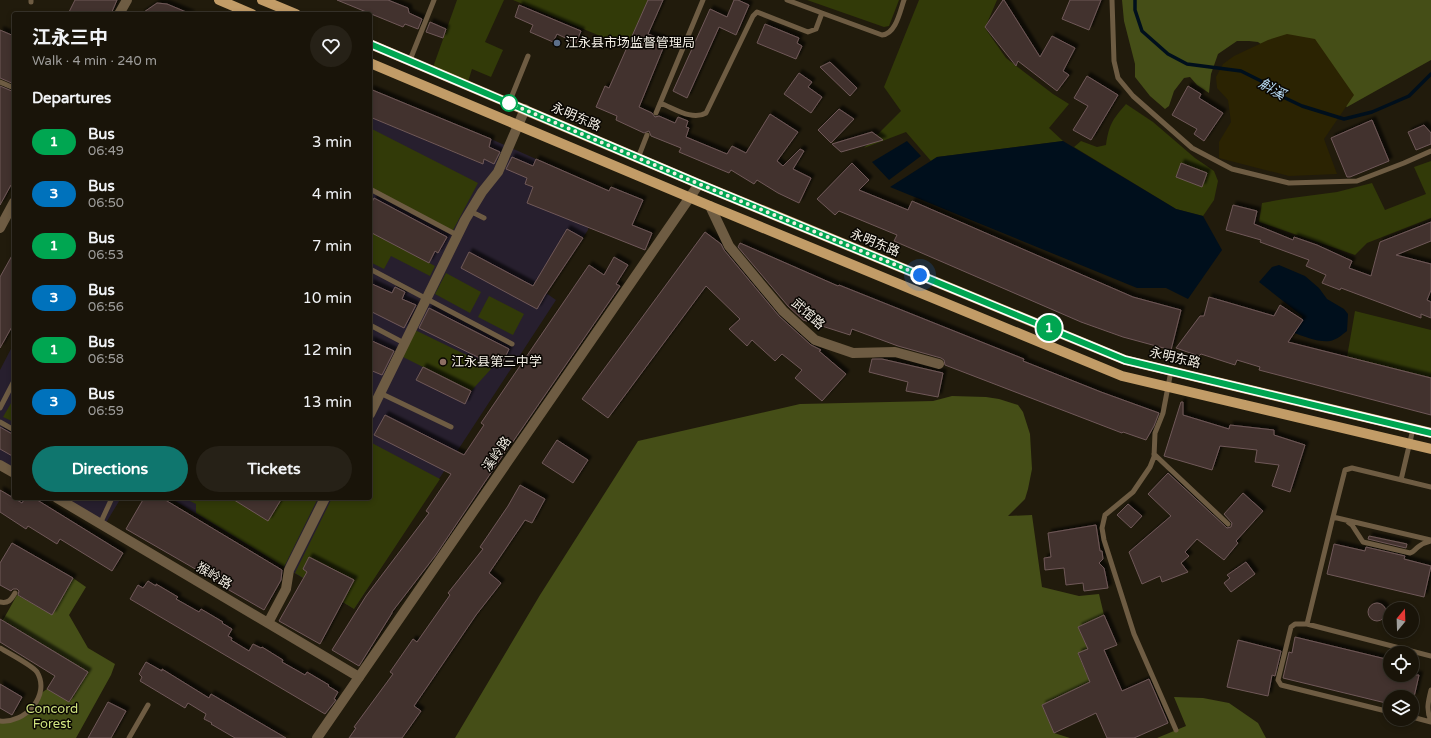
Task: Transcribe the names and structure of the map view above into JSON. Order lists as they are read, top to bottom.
{
  "streets": {
    "main road": ["永明东路"],
    "street": ["武馆路", "溪岭路", "猴岭路"]
  },
  "crossings": [
    ["永明东路", "溪岭路"],
    ["溪岭路", "猴岭路"]
  ],
  "water": ["斛溪"],
  "parks": ["Concord Forest"],
  "places": ["江永县市场监督管理局", "江永县第三中学"],
  "lines": ["bus line 1"],
  "north": "top",
  "page": {
    "on_map": "1",
    "heading": [
      ["江永三中", "Walk · 4 min · 240 m"],
      "Departures"
    ],
    "list": [
      {
        "mark": "1",
        "name": "Bus",
        "note": "06:49",
        "value": "3 min"
      },
      {
        "mark": "3",
        "name": "Bus",
        "note": "06:50",
        "value": "4 min"
      },
      {
        "mark": "1",
        "name": "Bus",
        "note": "06:53",
        "value": "7 min"
      },
      {
        "mark": "3",
        "name": "Bus",
        "note": "06:56",
        "value": "10 min"
      },
      {
        "mark": "1",
        "name": "Bus",
        "note": "06:58",
        "value": "12 min"
      },
      {
        "mark": "3",
        "name": "Bus",
        "note": "06:59",
        "value": "13 min"
      }
    ],
    "buttons": ["Directions", "Tickets"]
  }
}
